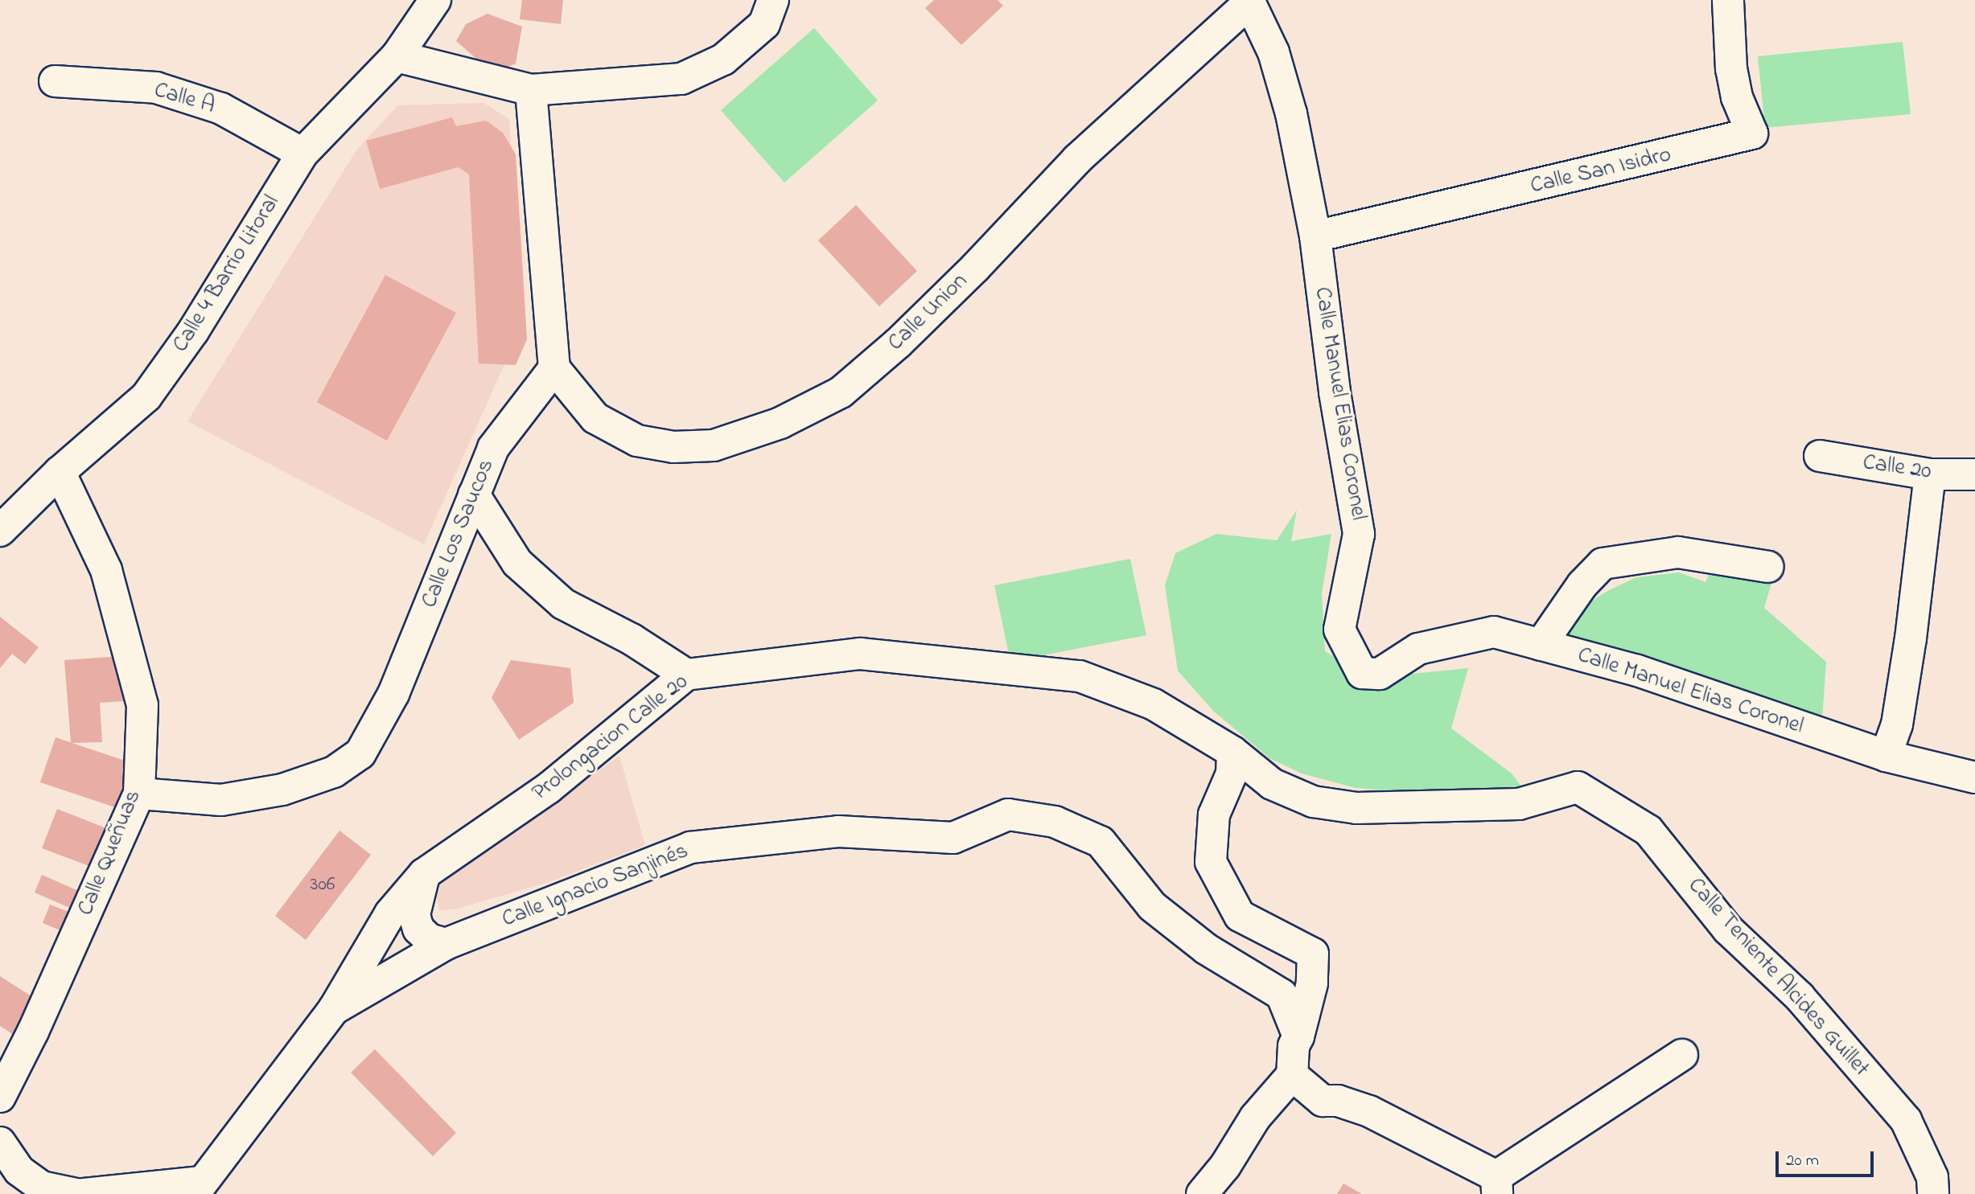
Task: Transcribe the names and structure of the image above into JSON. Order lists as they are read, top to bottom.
{
  "streets": {
    "street": [
      "Calle A",
      "Calle San Isidro",
      "Calle 4 Barrio Litoral",
      "Calle Union",
      "Calle Manuel Elias Coronel",
      "Calle 20",
      "Calle Los Saucos",
      "Prolongacion Calle 20",
      "Calle Queñuas",
      "Calle Ignacio Sanjinés",
      "Calle Teniente Alcides Guillet"
    ]
  },
  "crossings": [
    ["Calle A", "Calle 4 Barrio Litoral"],
    ["Calle San Isidro", "Calle Manuel Elias Coronel"],
    ["Calle 4 Barrio Litoral", "Calle Queñuas"],
    ["Calle Union", "Calle Manuel Elias Coronel"],
    ["Calle Union", "Calle Los Saucos"],
    ["Calle Los Saucos", "Calle Queñuas"],
    ["Prolongacion Calle 20", "Calle Ignacio Sanjinés"],
    ["Prolongacion Calle 20", "Calle Teniente Alcides Guillet"]
  ],
  "house_numbers": ["306"],
  "scale_bar": "20 m"
}
